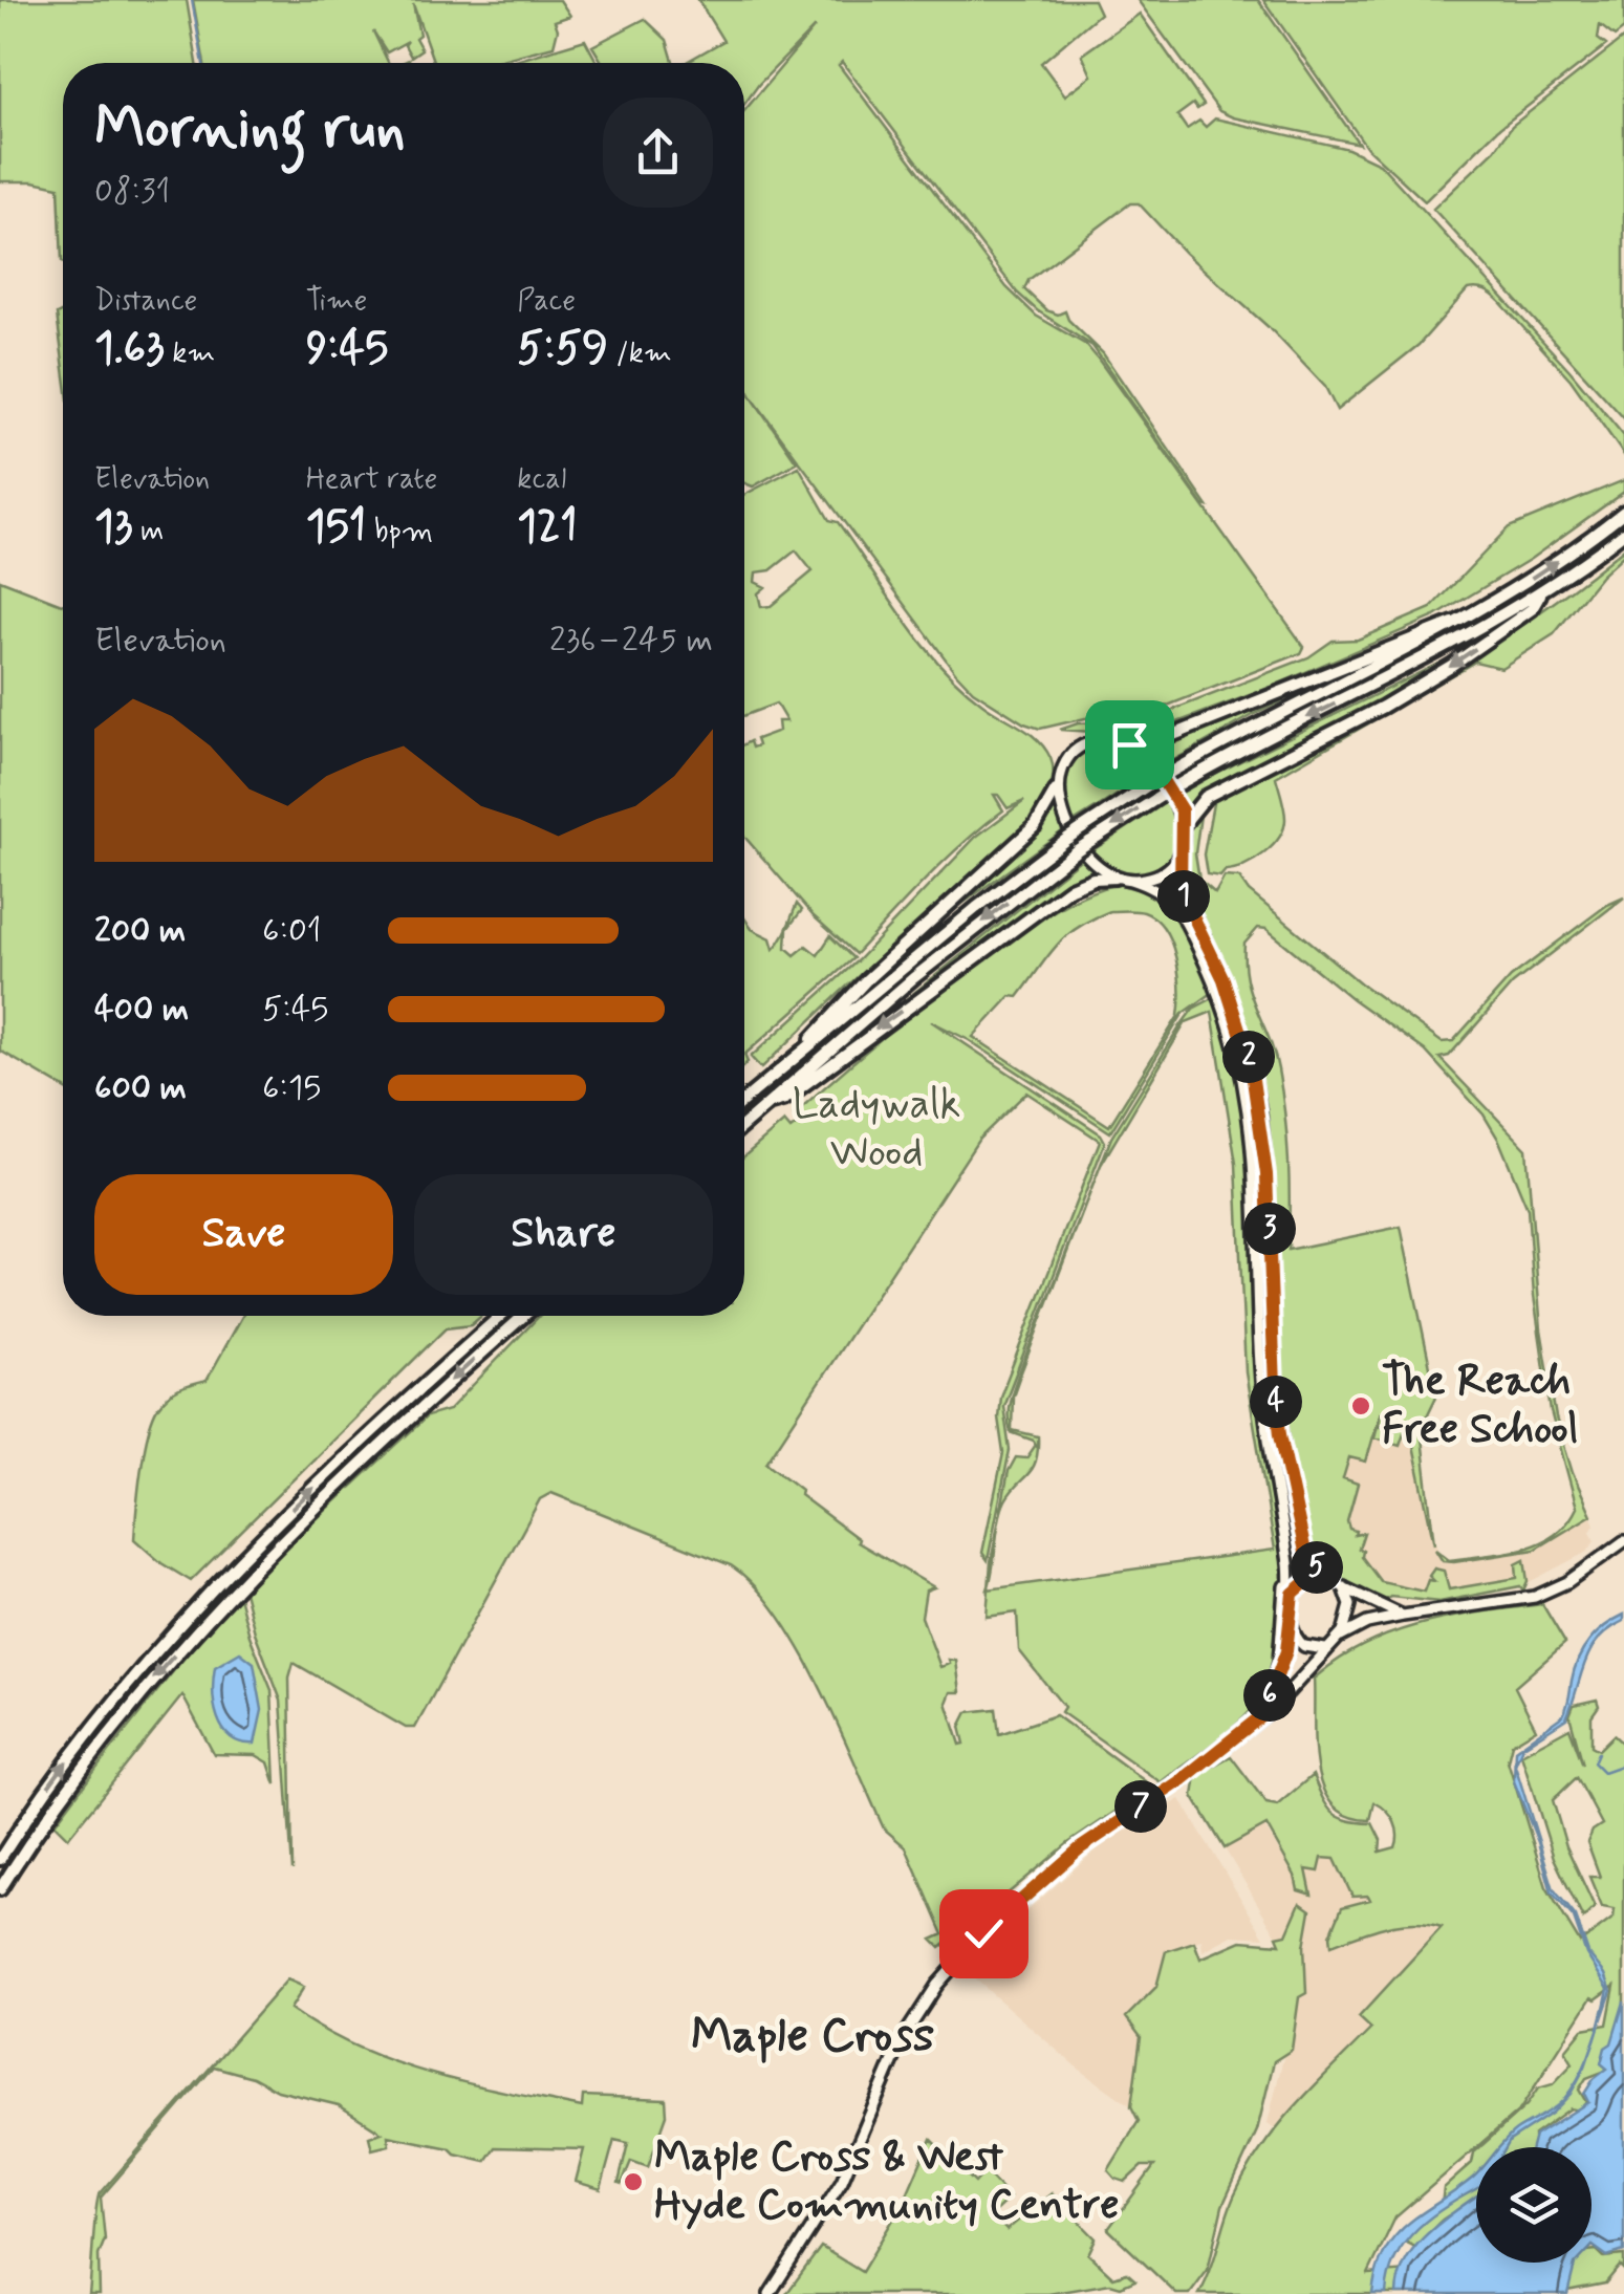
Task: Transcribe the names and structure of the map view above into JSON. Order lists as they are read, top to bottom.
{
  "districts": ["Maple Cross"],
  "parks": ["Ladywalk Wood"],
  "places": ["The Reach Free School", "Maple Cross & West Hyde Community Centre"],
  "page": {
    "heading": ["Morning run", "08:31"],
    "stats": [
      ["Distance", "1.63 km"],
      ["Time", "9:45"],
      ["Pace", "5:59 /km"],
      ["Elevation", "13 m"],
      ["Heart rate", "151 bpm"],
      ["kcal", "121"]
    ],
    "chart": ["Elevation", "236–245 m"],
    "pins": [
      "1",
      "2",
      "3",
      "4",
      "5",
      "6",
      "7"
    ],
    "list": [
      {
        "name": "200 m",
        "note": "6:01"
      },
      {
        "name": "400 m",
        "note": "5:45"
      },
      {
        "name": "600 m",
        "note": "6:15"
      }
    ],
    "buttons": ["Save", "Share"]
  }
}
